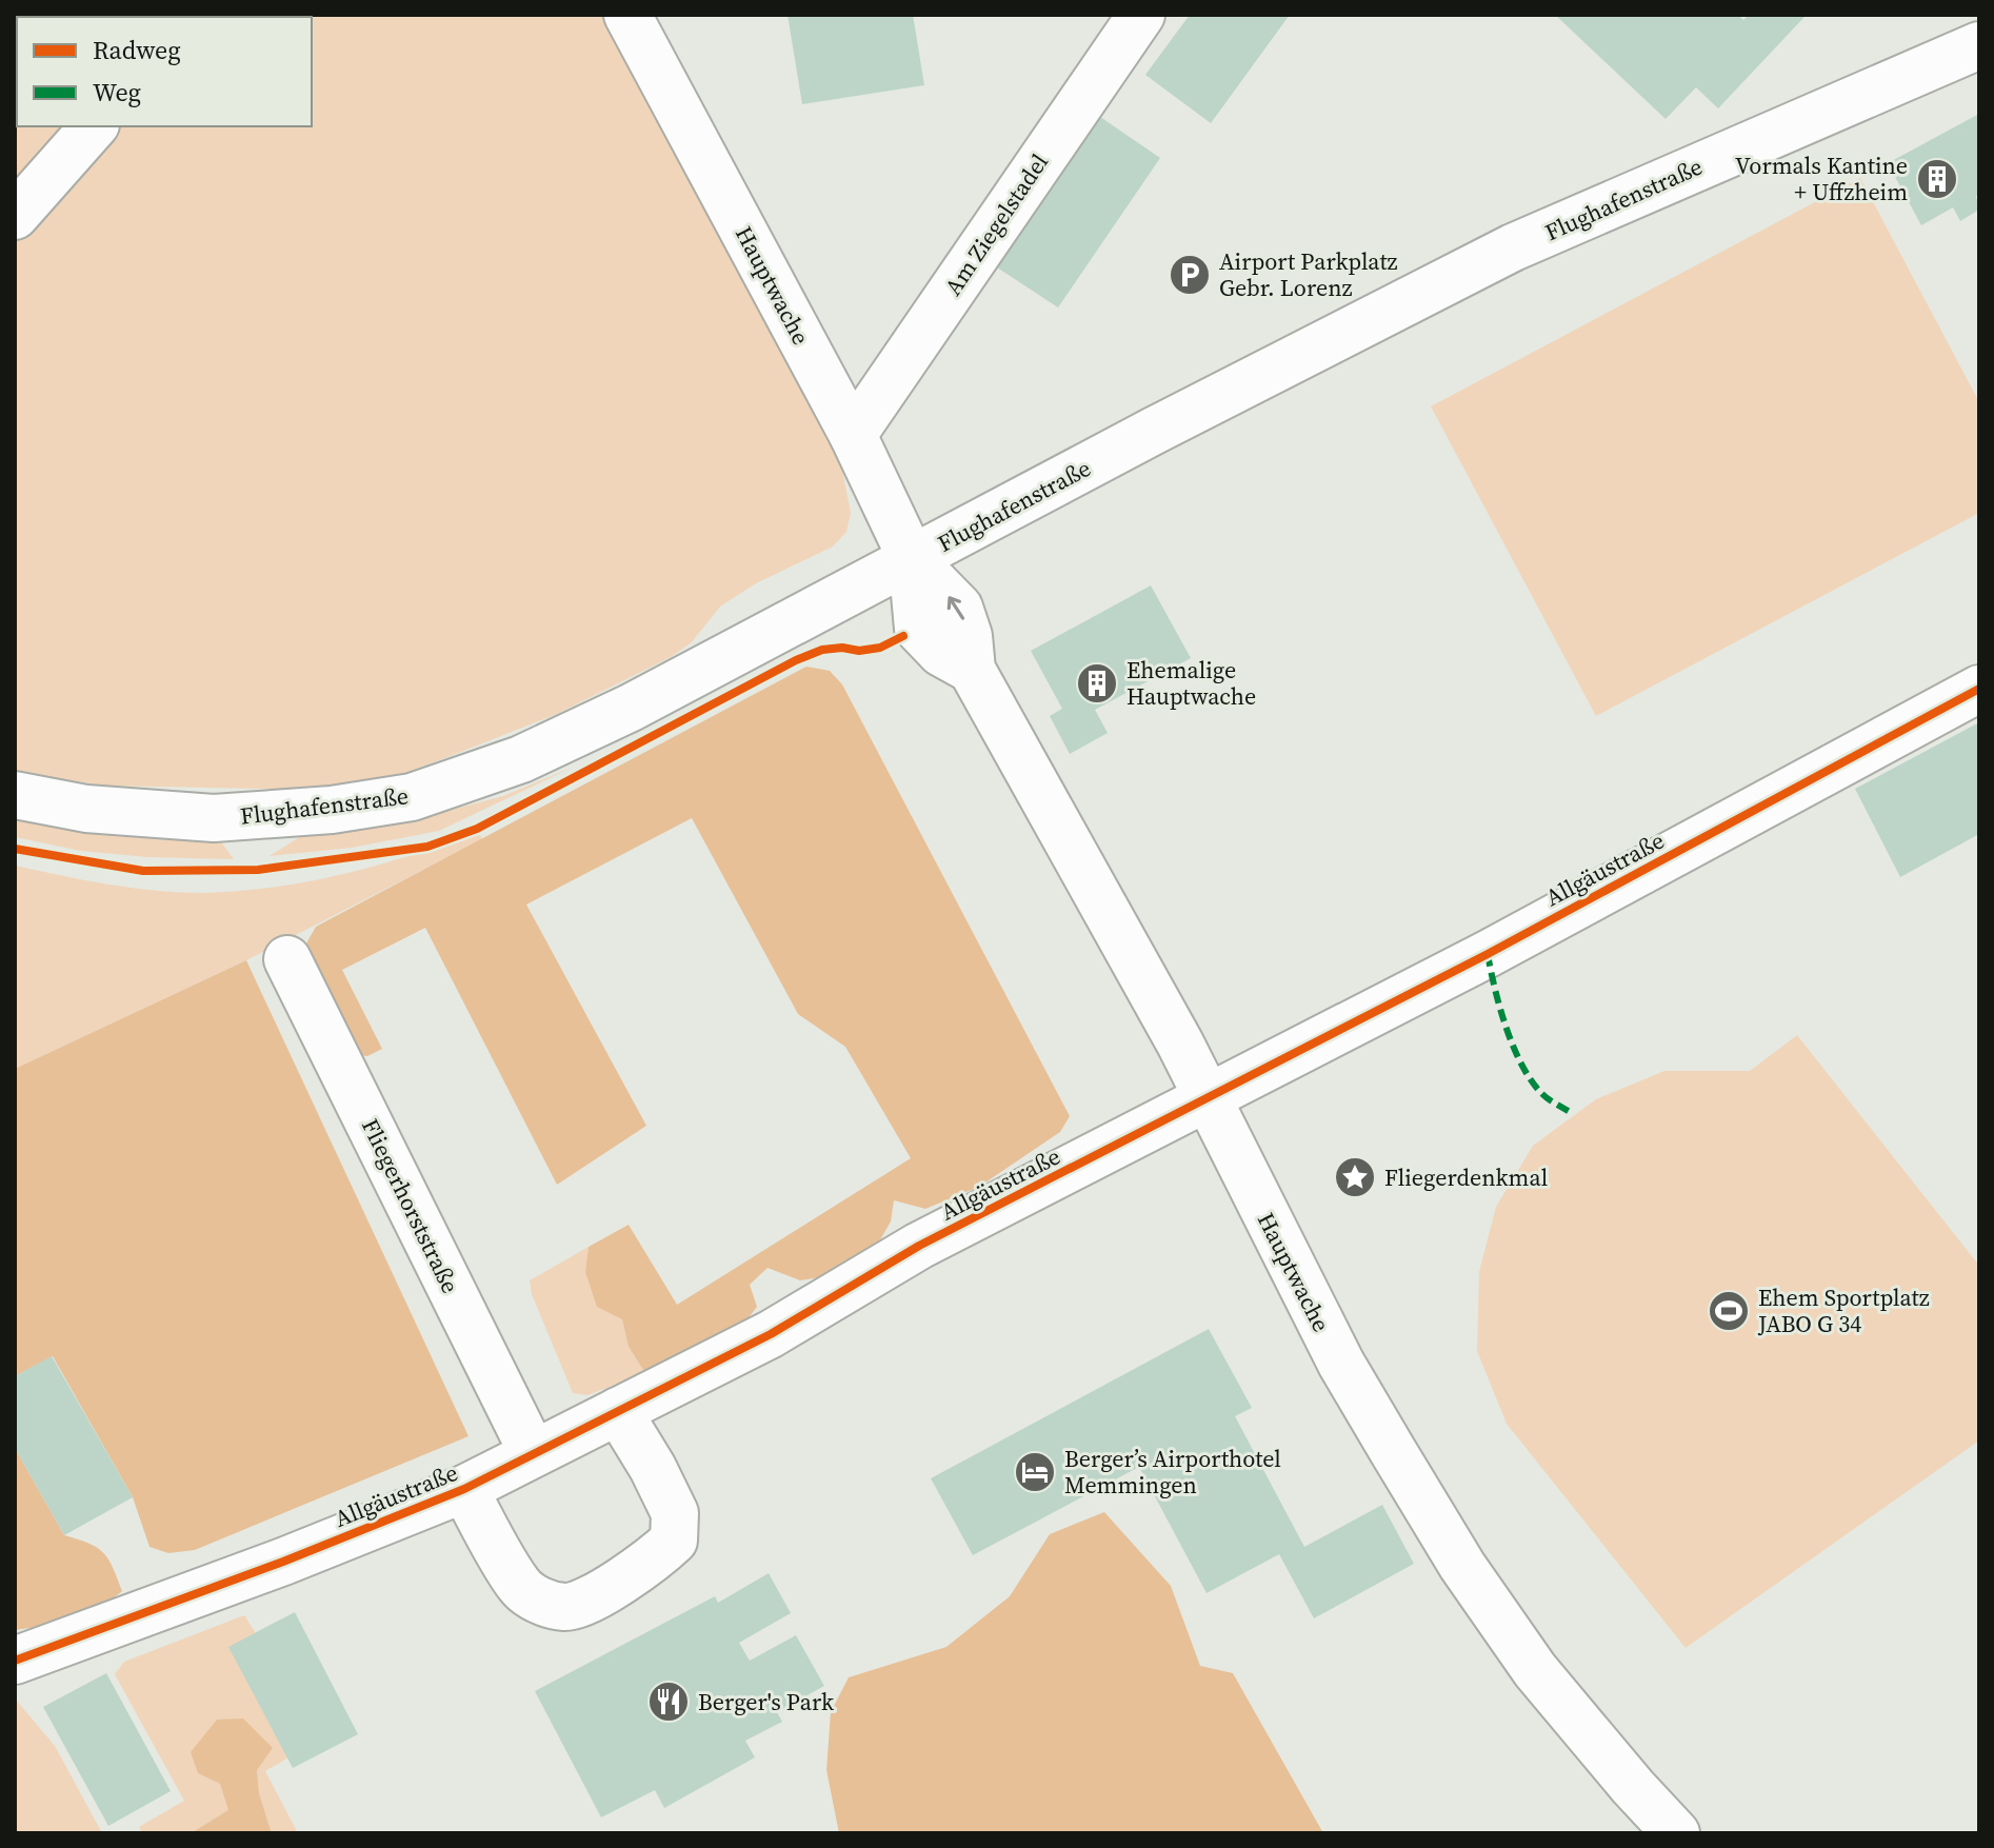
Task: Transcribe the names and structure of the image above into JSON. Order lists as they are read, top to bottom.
{
  "streets": {
    "street": [
      "Flughafenstraße",
      "Am Ziegelstadel",
      "Hauptwache",
      "Allgäustraße",
      "Fliegerhorststraße"
    ]
  },
  "crossings": [
    ["Flughafenstraße", "Hauptwache"],
    ["Am Ziegelstadel", "Hauptwache"],
    ["Hauptwache", "Allgäustraße"],
    ["Allgäustraße", "Fliegerhorststraße"]
  ],
  "places": {
    "building": ["Vormals Kantine + Uffzheim", "Ehemalige Hauptwache"],
    "parking": ["Airport Parkplatz Gebr. Lorenz"],
    "place": ["Fliegerdenkmal"],
    "sports": ["Ehem Sportplatz JABO G 34"],
    "hotel": ["Berger’s Airporthotel Memmingen"],
    "restaurant": ["Berger's Park"]
  },
  "legend": ["Radweg", "Weg"]
}
